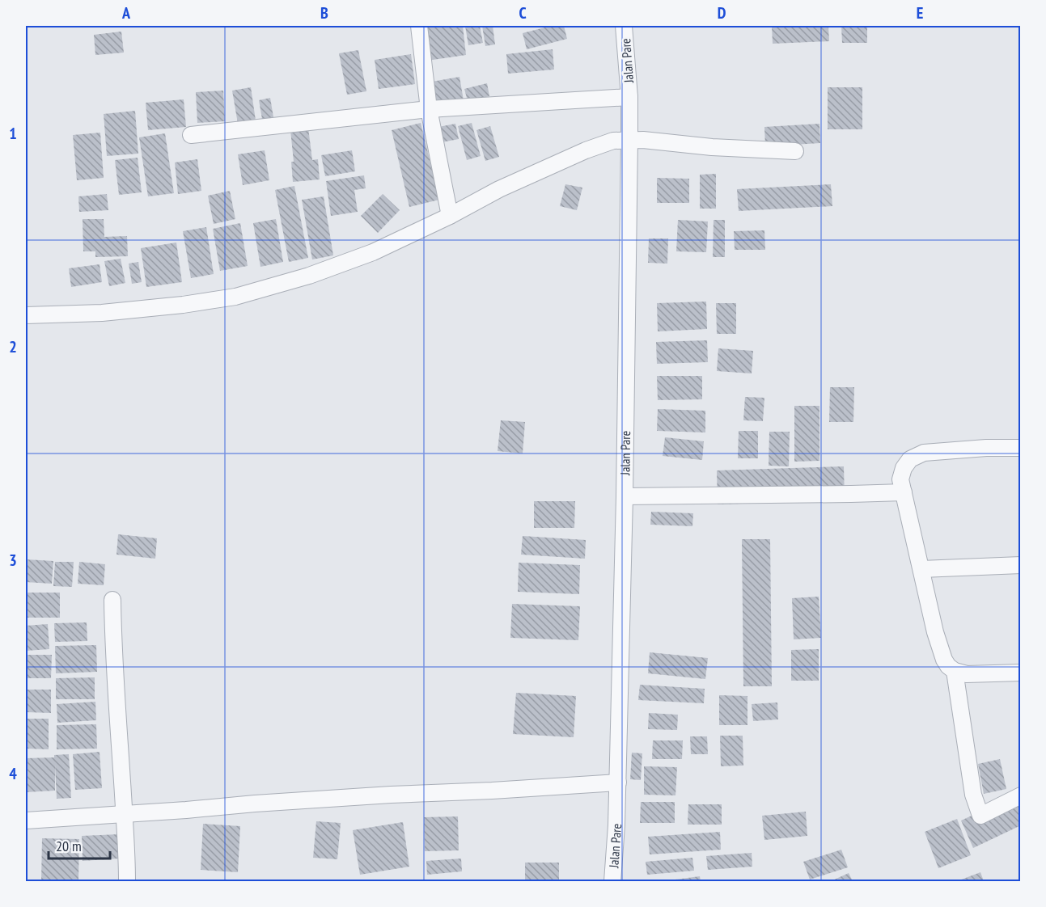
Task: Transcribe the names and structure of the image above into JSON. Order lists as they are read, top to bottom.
{
  "streets": {
    "street": ["Jalan Pare"]
  },
  "scale_bar": "20 m",
  "grid": {
    "columns": [
      "A",
      "B",
      "C",
      "D",
      "E"
    ],
    "rows": [
      "1",
      "2",
      "3",
      "4"
    ]
  }
}
